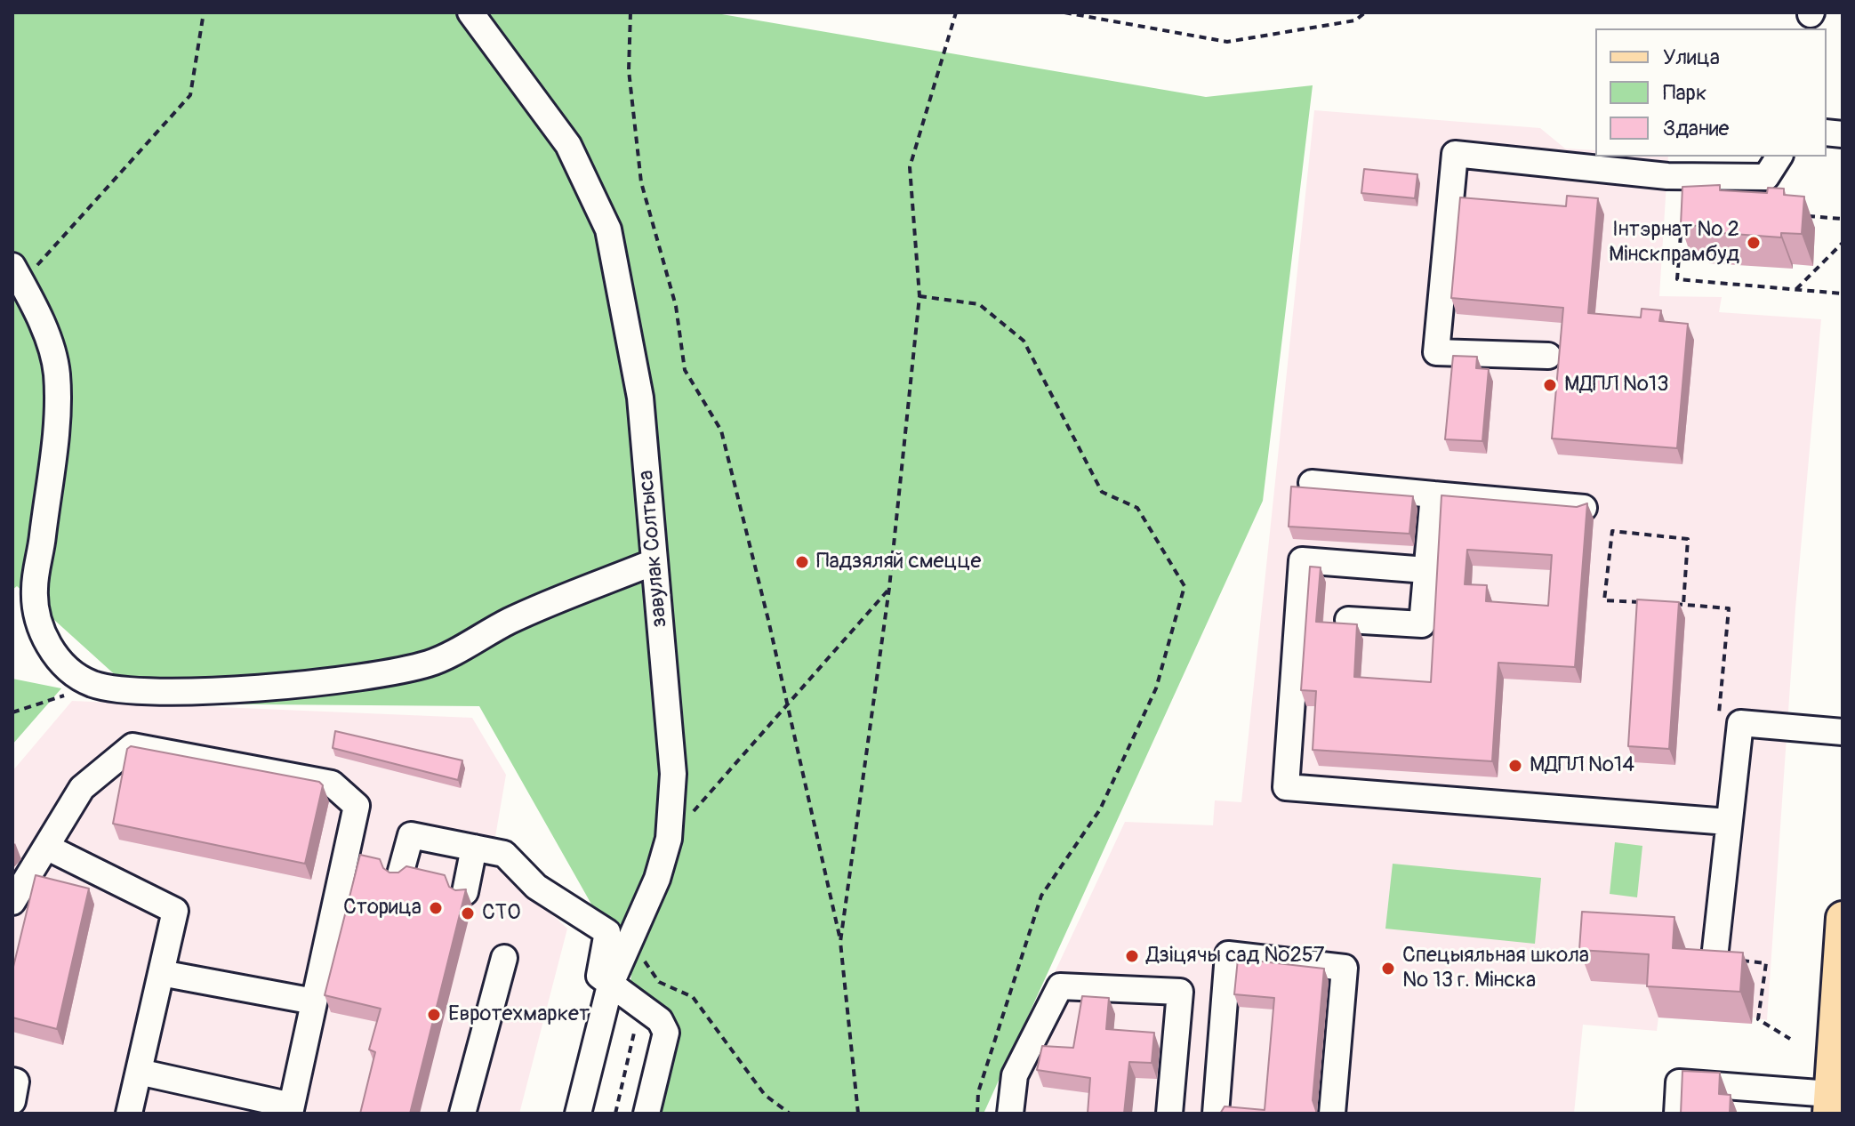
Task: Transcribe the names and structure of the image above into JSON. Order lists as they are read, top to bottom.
{
  "streets": {
    "street": ["завулак Солтыса"]
  },
  "places": [
    "Інтэрнат № 2 Мінскпрамбуд",
    "МДПЛ №13",
    "Падзяляй смецце",
    "МДПЛ №14",
    "Сторица",
    "СТО",
    "Дзіцячы сад №257",
    "Спецыяльная школа № 13 г. Мінска",
    "Евротехмаркет"
  ],
  "legend": ["Улица", "Парк", "Здание"]
}
